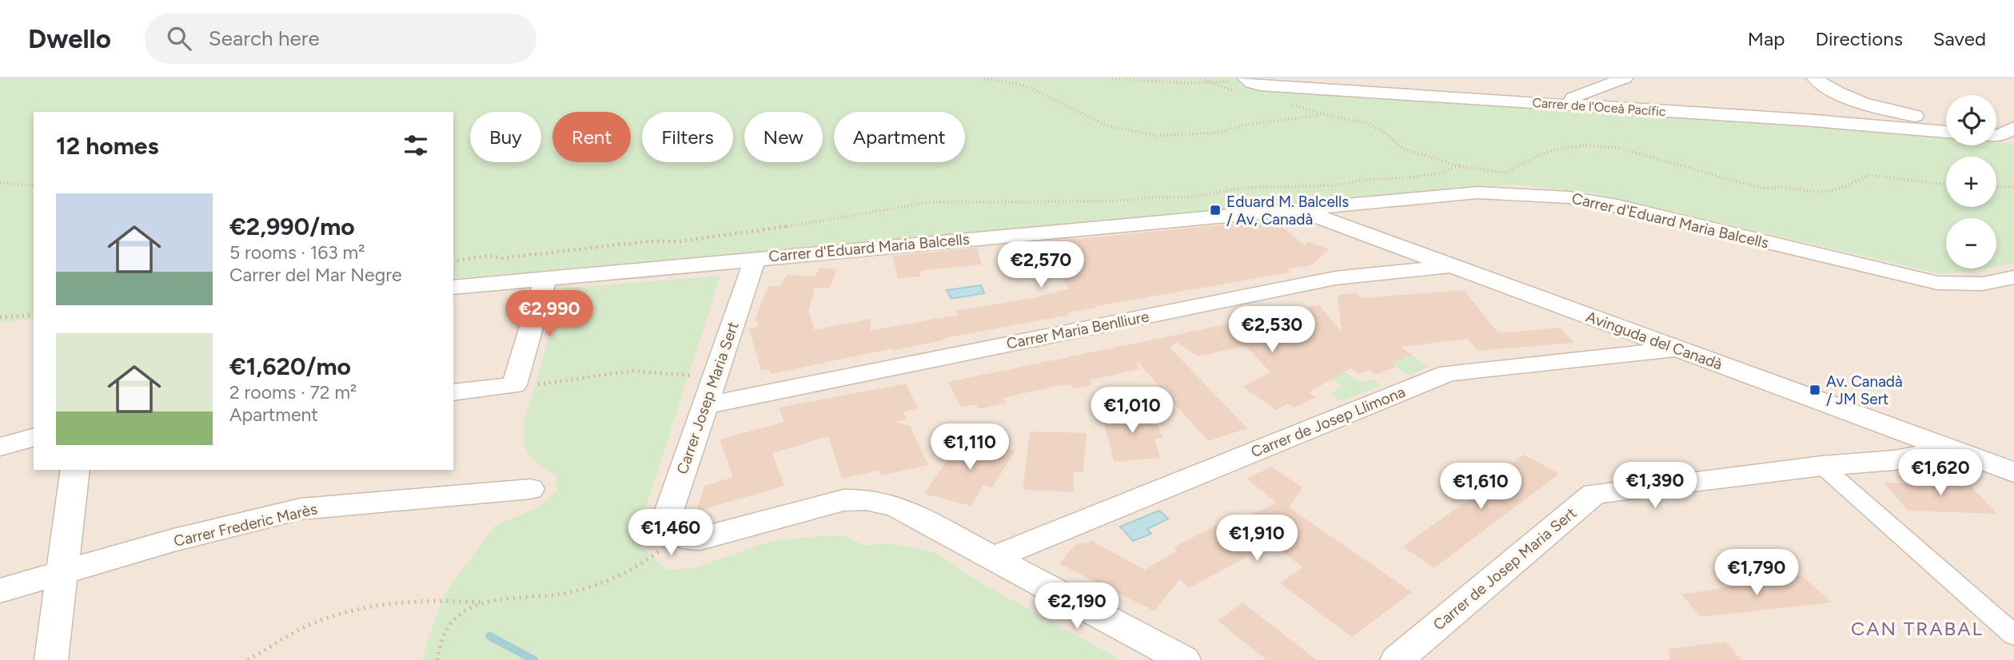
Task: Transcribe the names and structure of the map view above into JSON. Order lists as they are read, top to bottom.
{
  "streets": {
    "street": [
      "Carrer de l'Oceà Pacífic",
      "Carrer d'Eduard Maria Balcells",
      "Carrer Maria Benlliure",
      "Avinguda del Canadà",
      "Carrer Josep Maria Sert",
      "Carrer de Josep Llimona",
      "Carrer Frederic Marès",
      "Carrer de Josep Maria Sert"
    ]
  },
  "crossings": [
    ["Carrer d'Eduard Maria Balcells", "Avinguda del Canadà"],
    ["Carrer d'Eduard Maria Balcells", "Carrer Josep Maria Sert"],
    ["Carrer Maria Benlliure", "Avinguda del Canadà"],
    ["Carrer Maria Benlliure", "Carrer Josep Maria Sert"],
    ["Avinguda del Canadà", "Carrer de Josep Llimona"],
    ["Avinguda del Canadà", "Carrer de Josep Maria Sert"],
    ["Carrer Josep Maria Sert", "Carrer de Josep Llimona"]
  ],
  "districts": ["CAN TRABAL"],
  "places": {
    "transit": ["Eduard M. Balcells / Av, Canadà", "Av. Canadà / JM Sert"]
  },
  "page": {
    "header": "Dwello",
    "search": "Search here",
    "nav": ["Map", "Directions", "Saved"],
    "map_buttons": ["+", "−"],
    "chip": [
      "Buy",
      "Rent",
      "Filters",
      "New",
      "Apartment"
    ],
    "heading": "12 homes",
    "list": [
      {
        "name": "€2,990/mo",
        "note": "5 rooms · 163 m² · Carrer del Mar Negre"
      },
      {
        "name": "€1,620/mo",
        "note": "2 rooms · 72 m² · Apartment"
      }
    ],
    "price": [
      "€2,570",
      "€2,990",
      "€2,530",
      "€1,010",
      "€1,110",
      "€1,620",
      "€1,390",
      "€1,610",
      "€1,460",
      "€1,910",
      "€1,790",
      "€2,190"
    ]
  }
}
